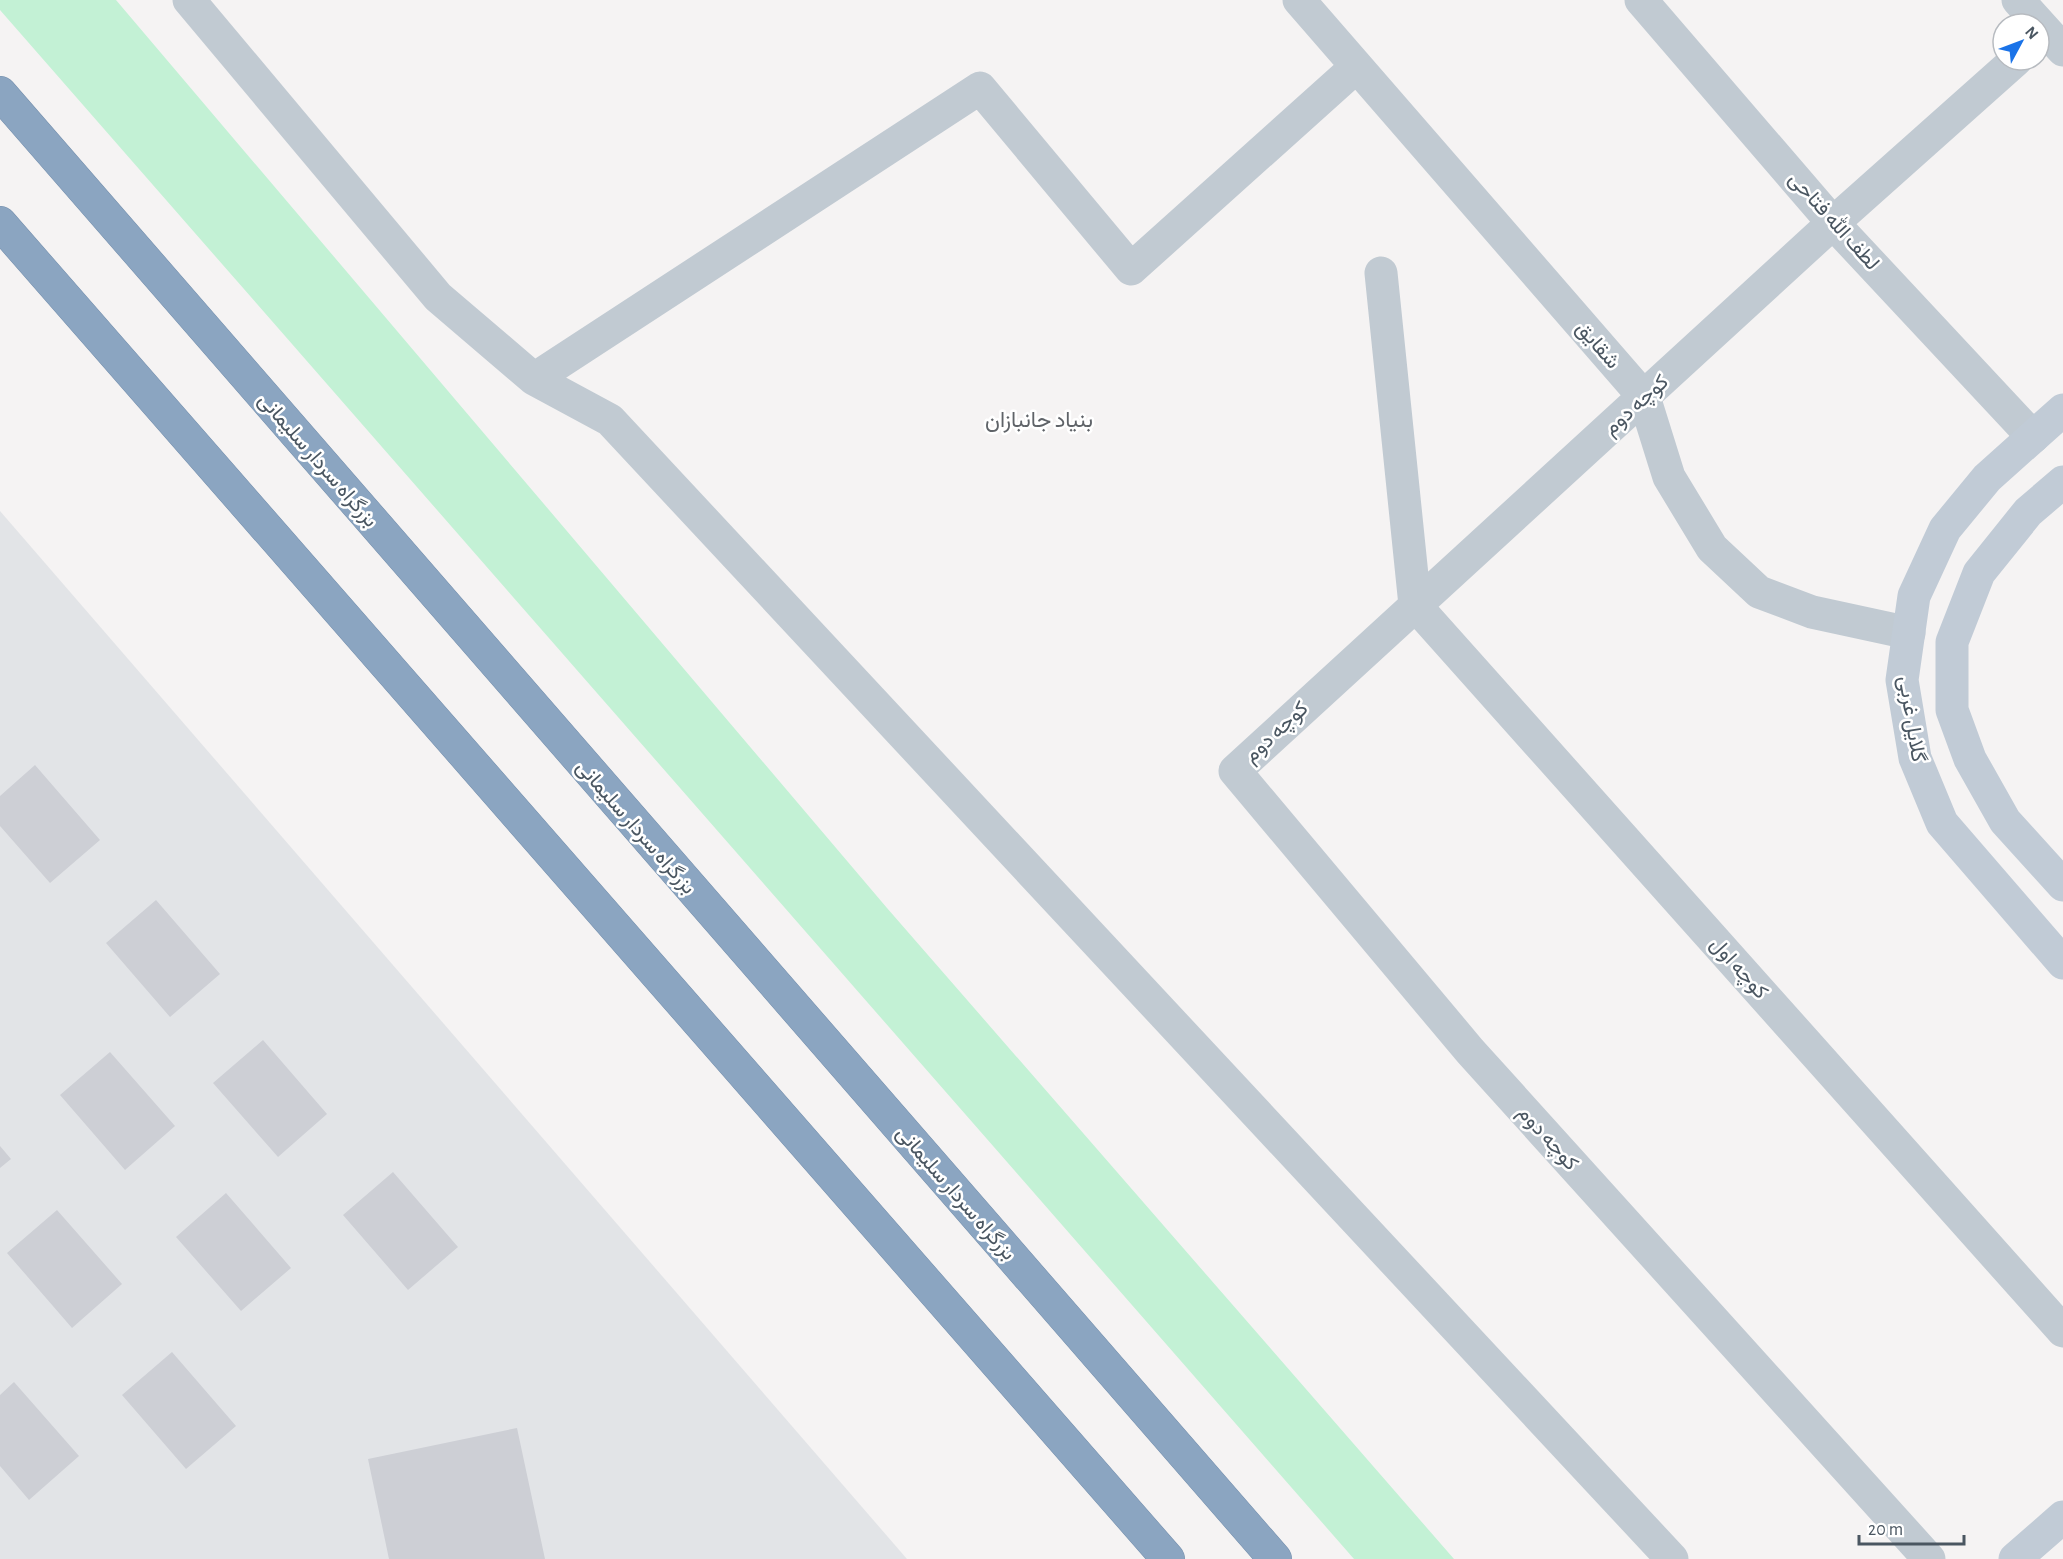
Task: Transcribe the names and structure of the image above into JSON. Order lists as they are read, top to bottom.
{
  "streets": {
    "highway": ["بزرگراه سردار سلیمانی"],
    "street": [
      "لطف الله فتاحی",
      "شقایق",
      "کوچه دوم",
      "گلایل غربی",
      "کوچه اول"
    ]
  },
  "crossings": [
    ["لطف الله فتاحی", "کوچه دوم"],
    ["لطف الله فتاحی", "گلایل غربی"],
    ["شقایق", "کوچه دوم"],
    ["شقایق", "گلایل غربی"],
    ["کوچه دوم", "کوچه اول"]
  ],
  "districts": ["بنیاد جانبازان"],
  "scale_bar": "20 m",
  "north": "top right"
}
